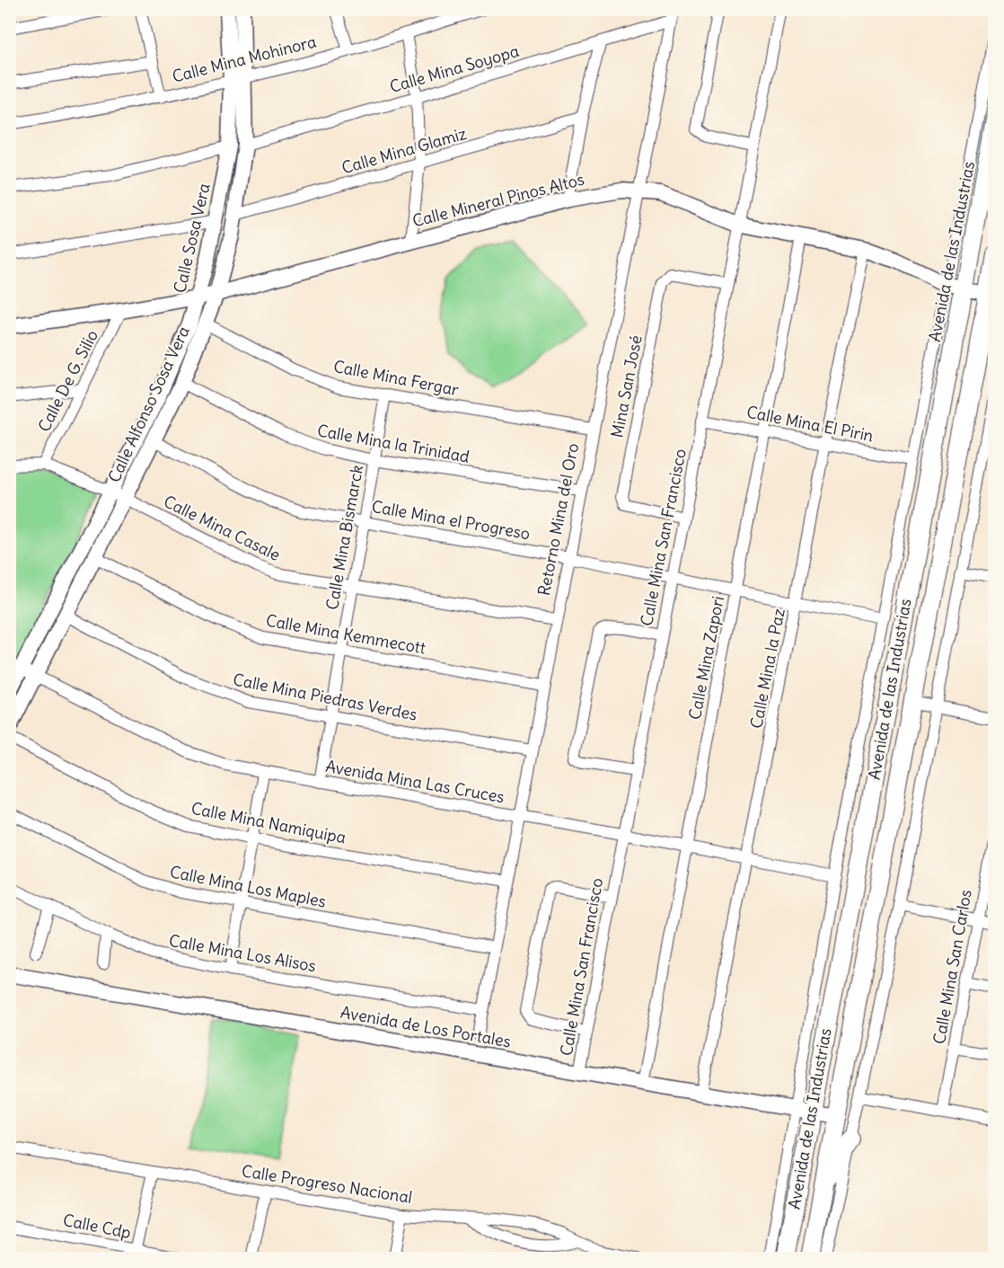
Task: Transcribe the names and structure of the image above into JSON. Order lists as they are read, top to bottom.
{
  "streets": {
    "main road": [
      "Calle Mineral Pinos Altos",
      "Calle Sosa Vera",
      "Avenida de las Industrias",
      "Calle Alfonso Sosa Vera",
      "Avenida de Los Portales"
    ],
    "street": [
      "Calle Mina Mohinora",
      "Calle Mina Soyopa",
      "Calle Mina Glamiz",
      "Calle Mina Fergar",
      "Calle De G. Silio",
      "Mina San José",
      "Calle Mina El Pirin",
      "Calle Mina la Trinidad",
      "Retorno Mina del Oro",
      "Calle Mina el Progreso",
      "Calle Mina Casale",
      "Calle Mina Bismarck",
      "Calle Mina San Francisco",
      "Calle Mina Kemmecott",
      "Calle Mina Zapori",
      "Calle Mina la Paz",
      "Calle Mina Piedras Verdes",
      "Avenida Mina Las Cruces",
      "Calle Mina Namiquipa",
      "Calle Mina Los Maples",
      "Calle Mina Los Alisos",
      "Calle Mina San Carlos",
      "Calle Progreso Nacional",
      "Calle Cdp"
    ]
  },
  "crossings": [
    ["Calle Mina Mohinora", "Calle Sosa Vera"],
    ["Calle Mina Mohinora", "Calle Alfonso Sosa Vera"],
    ["Calle Mina Soyopa", "Calle Alfonso Sosa Vera"],
    ["Calle Mina Soyopa", "Retorno Mina del Oro"],
    ["Calle Mina Glamiz", "Calle Alfonso Sosa Vera"],
    ["Calle Mineral Pinos Altos", "Calle Sosa Vera"],
    ["Calle Mineral Pinos Altos", "Avenida de las Industrias"],
    ["Calle Mineral Pinos Altos", "Calle De G. Silio"],
    ["Calle Mineral Pinos Altos", "Calle Alfonso Sosa Vera"],
    ["Calle Mineral Pinos Altos", "Retorno Mina del Oro"],
    ["Calle Mineral Pinos Altos", "Calle Mina San Francisco"],
    ["Calle Mineral Pinos Altos", "Calle Mina Zapori"],
    ["Calle Mineral Pinos Altos", "Calle Mina la Paz"],
    ["Calle Sosa Vera", "Calle Alfonso Sosa Vera"],
    ["Calle Sosa Vera", "Calle Mina Casale"],
    ["Calle Sosa Vera", "Avenida Mina Las Cruces"],
    ["Avenida de las Industrias", "Calle Mina El Pirin"],
    ["Avenida de las Industrias", "Calle Mina el Progreso"],
    ["Avenida de las Industrias", "Avenida Mina Las Cruces"],
    ["Avenida de las Industrias", "Avenida de Los Portales"],
    ["Calle Mina Fergar", "Calle Alfonso Sosa Vera"],
    ["Calle Mina Fergar", "Retorno Mina del Oro"],
    ["Calle Mina Fergar", "Calle Mina Bismarck"],
    ["Calle De G. Silio", "Calle Mina Casale"],
    ["Mina San José", "Calle Mina San Francisco"],
    ["Calle Alfonso Sosa Vera", "Calle Mina la Trinidad"],
    ["Calle Alfonso Sosa Vera", "Calle Mina el Progreso"],
    ["Calle Alfonso Sosa Vera", "Calle Mina Casale"],
    ["Calle Alfonso Sosa Vera", "Calle Mina Kemmecott"],
    ["Calle Alfonso Sosa Vera", "Calle Mina Piedras Verdes"],
    ["Calle Alfonso Sosa Vera", "Avenida Mina Las Cruces"],
    ["Calle Mina El Pirin", "Calle Mina San Francisco"],
    ["Calle Mina El Pirin", "Calle Mina Zapori"],
    ["Calle Mina El Pirin", "Calle Mina la Paz"],
    ["Calle Mina la Trinidad", "Retorno Mina del Oro"],
    ["Calle Mina la Trinidad", "Calle Mina Bismarck"],
    ["Retorno Mina del Oro", "Calle Mina el Progreso"],
    ["Retorno Mina del Oro", "Calle Mina Casale"],
    ["Retorno Mina del Oro", "Calle Mina Kemmecott"],
    ["Retorno Mina del Oro", "Calle Mina Piedras Verdes"],
    ["Retorno Mina del Oro", "Avenida Mina Las Cruces"],
    ["Retorno Mina del Oro", "Calle Mina Namiquipa"],
    ["Retorno Mina del Oro", "Calle Mina Los Maples"],
    ["Retorno Mina del Oro", "Calle Mina Los Alisos"],
    ["Calle Mina el Progreso", "Calle Mina Bismarck"],
    ["Calle Mina el Progreso", "Calle Mina San Francisco"],
    ["Calle Mina el Progreso", "Calle Mina Zapori"],
    ["Calle Mina el Progreso", "Calle Mina la Paz"],
    ["Calle Mina Casale", "Calle Mina Bismarck"],
    ["Calle Mina Bismarck", "Calle Mina Kemmecott"],
    ["Calle Mina Bismarck", "Calle Mina Piedras Verdes"],
    ["Calle Mina Bismarck", "Avenida Mina Las Cruces"],
    ["Calle Mina San Francisco", "Avenida Mina Las Cruces"],
    ["Calle Mina San Francisco", "Avenida de Los Portales"],
    ["Calle Mina Zapori", "Avenida Mina Las Cruces"],
    ["Calle Mina Zapori", "Avenida de Los Portales"],
    ["Calle Mina la Paz", "Avenida Mina Las Cruces"],
    ["Calle Mina la Paz", "Avenida de Los Portales"]
  ]
}
